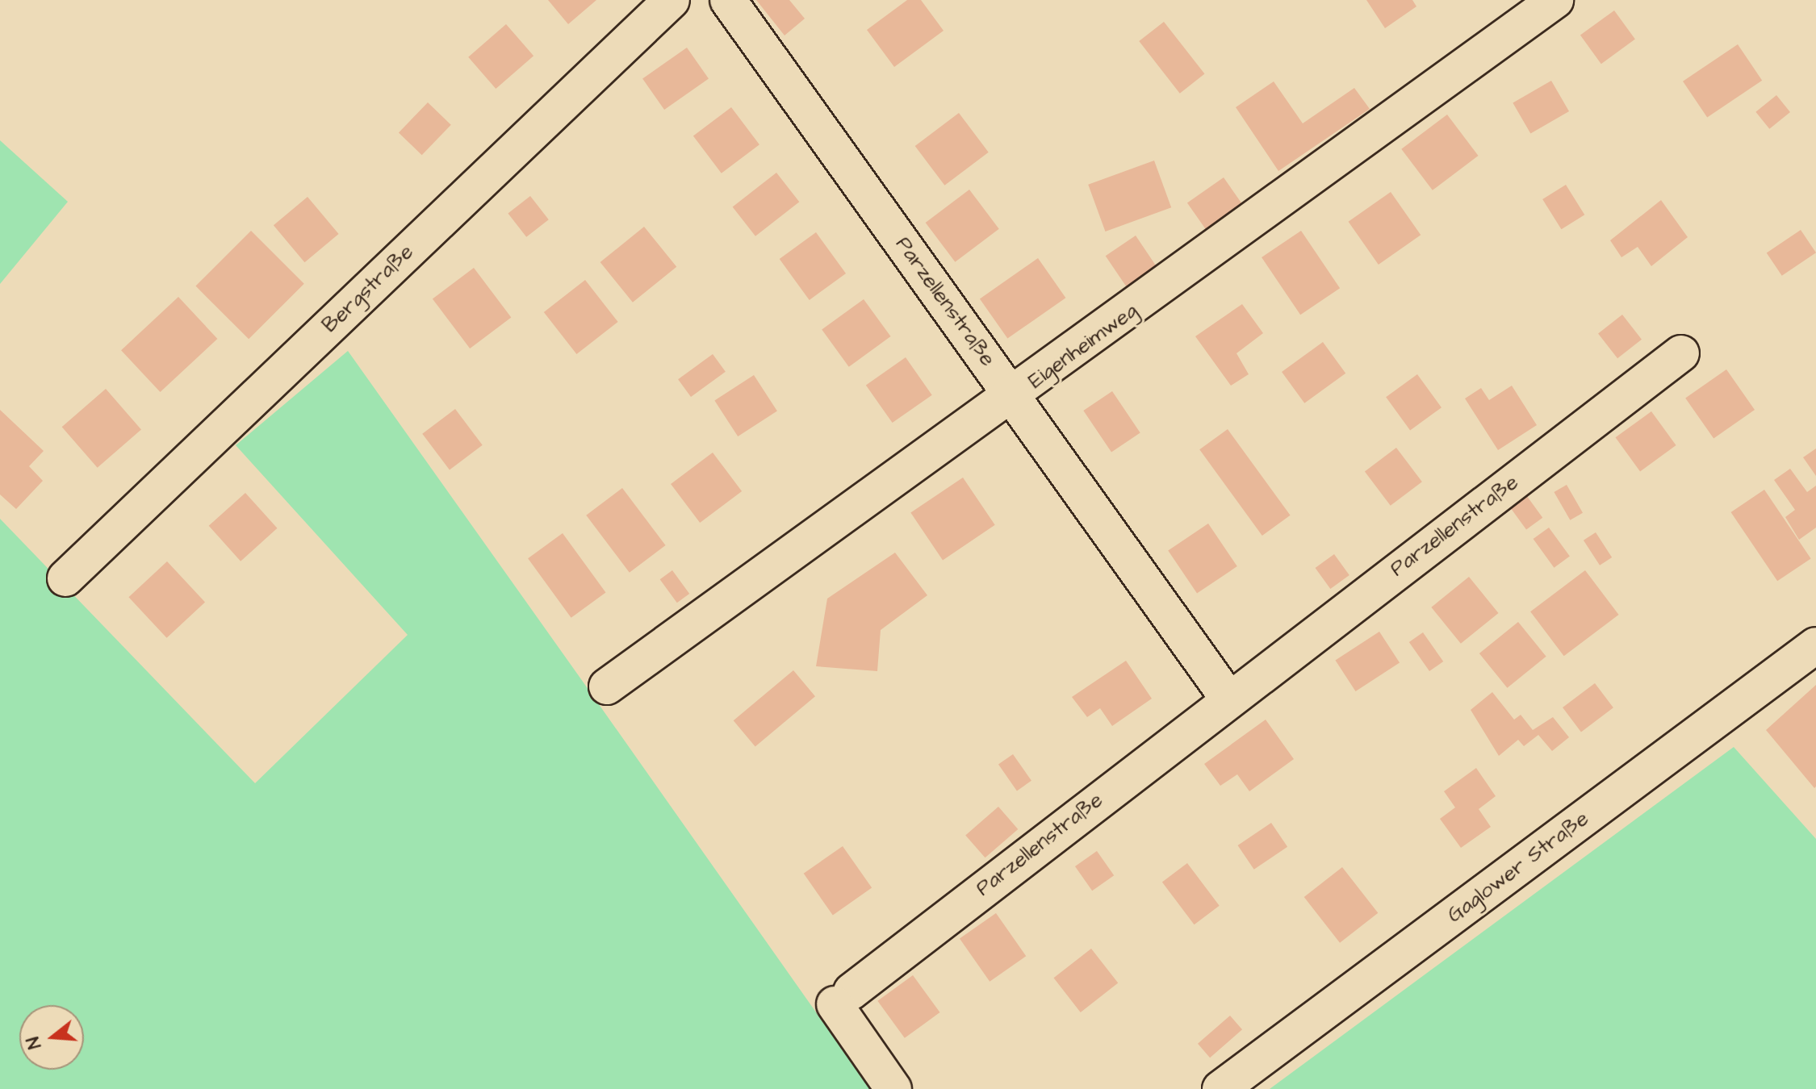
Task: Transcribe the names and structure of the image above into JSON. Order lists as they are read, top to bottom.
{
  "streets": {
    "street": [
      "Bergstraße",
      "Parzellenstraße",
      "Eigenheimweg",
      "Gaglower Straße"
    ]
  },
  "crossings": [
    ["Parzellenstraße", "Eigenheimweg"]
  ],
  "north": "left"
}
